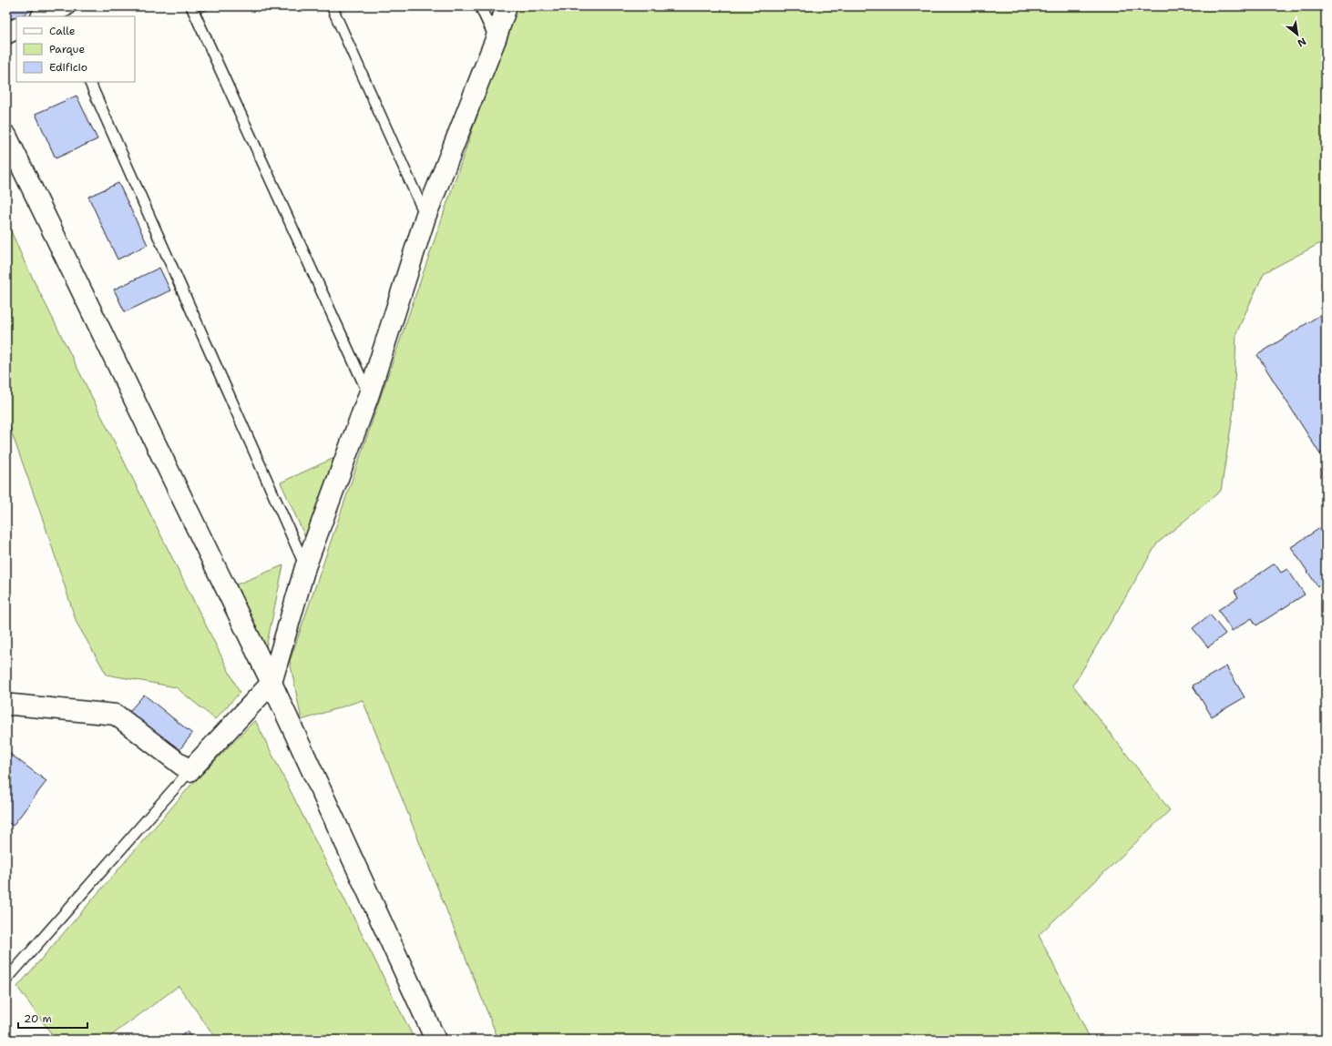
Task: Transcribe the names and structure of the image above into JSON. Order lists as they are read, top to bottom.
{
  "legend": ["Calle", "Parque", "Edificio"],
  "scale_bar": "20 m",
  "north": "bottom right"
}
